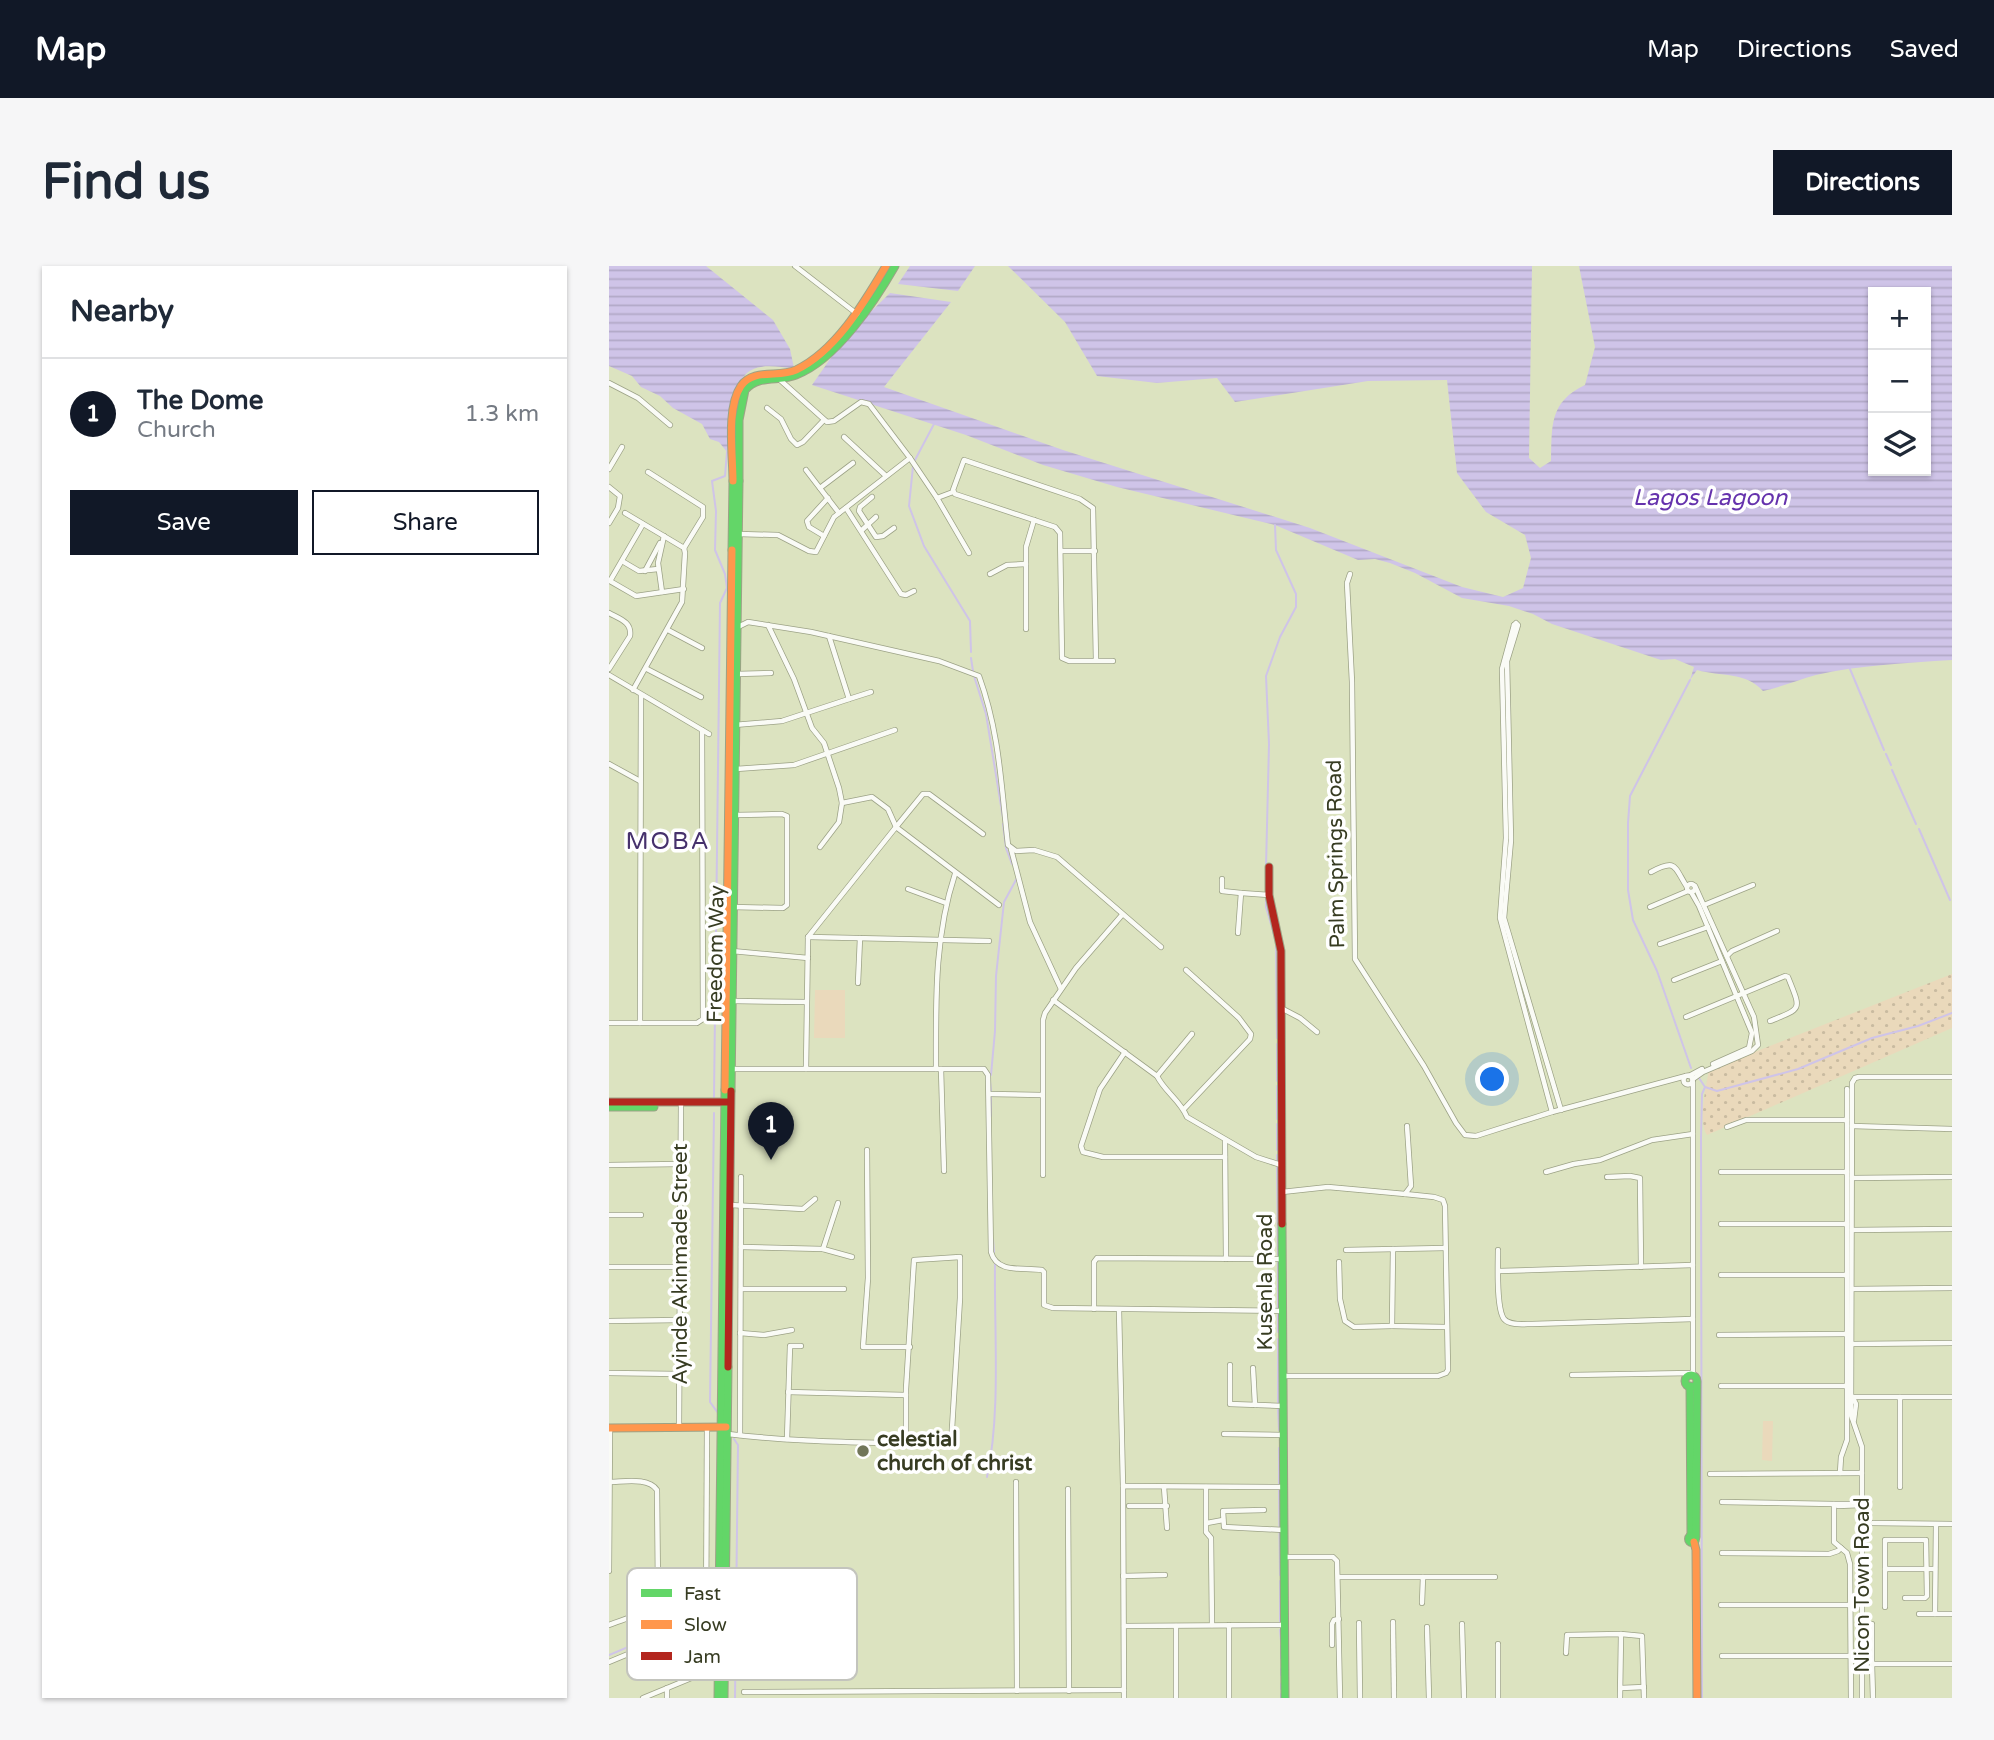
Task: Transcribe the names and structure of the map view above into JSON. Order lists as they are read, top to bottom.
{
  "streets": {
    "main road": ["Freedom Way", "Kusenla Road"],
    "street": ["Palm Springs Road", "Ayinde Akinmade Street", "Nicon Town Road"]
  },
  "districts": ["MOBA"],
  "water": ["Lagos Lagoon"],
  "places": ["celestial church of christ"],
  "legend": ["Fast", "Slow", "Jam"],
  "page": {
    "header": "Map",
    "nav": ["Map", "Directions", "Saved"],
    "buttons": [
      "Directions",
      ["Save", "Share"]
    ],
    "title": "Find us",
    "heading": "Nearby",
    "map_buttons": ["+", "−"],
    "list": [
      {
        "mark": "1",
        "name": "The Dome",
        "note": "Church",
        "value": "1.3 km"
      }
    ],
    "pins": "1"
  }
}
